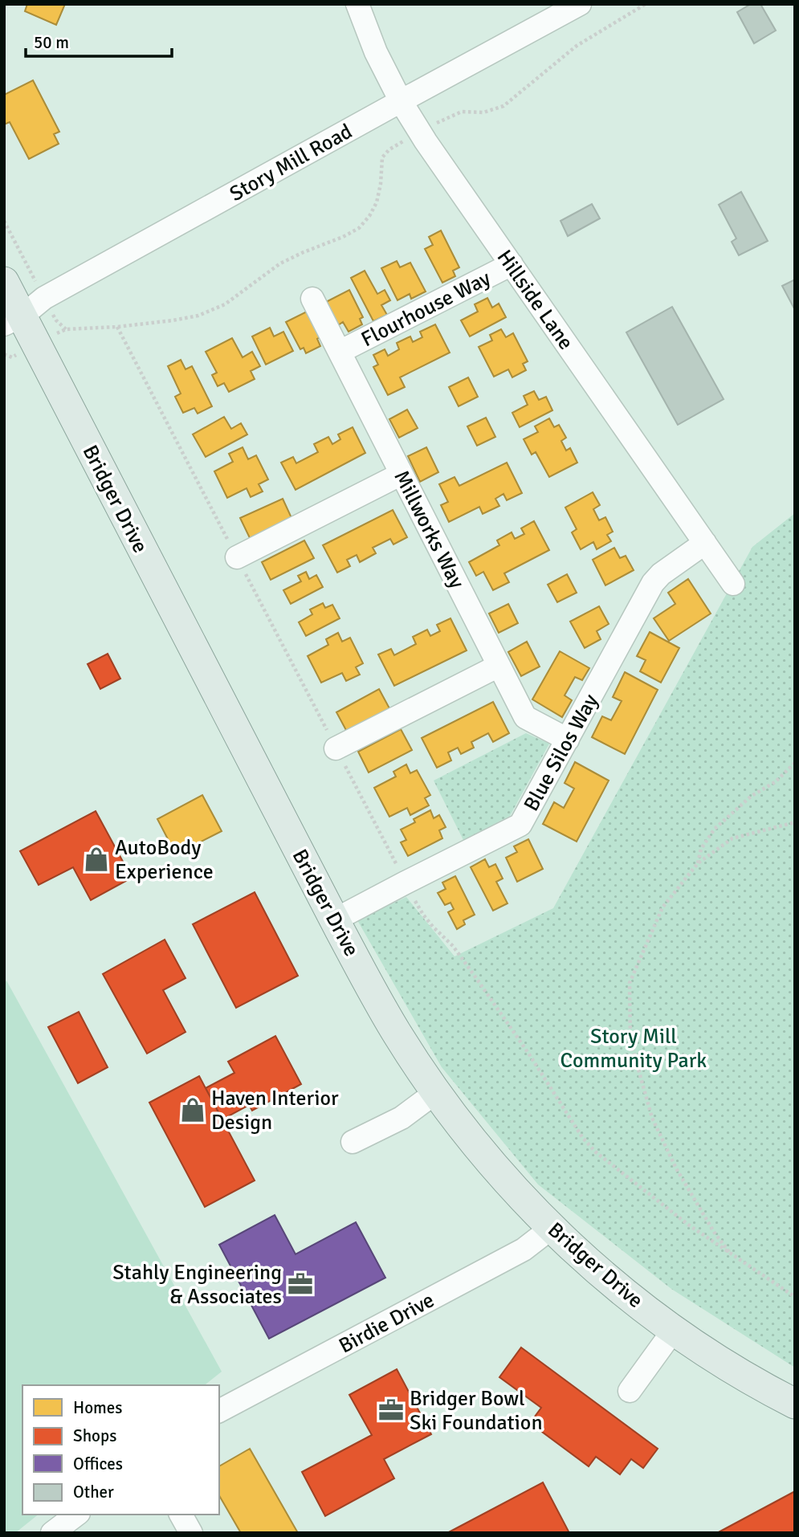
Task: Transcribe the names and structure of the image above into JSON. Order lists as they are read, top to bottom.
{
  "streets": {
    "main road": ["Bridger Drive"],
    "street": [
      "Story Mill Road",
      "Hillside Lane",
      "Flourhouse Way",
      "Millworks Way",
      "Blue Silos Way",
      "Birdie Drive"
    ]
  },
  "crossings": [
    ["Story Mill Road", "Hillside Lane"],
    ["Story Mill Road", "Bridger Drive"],
    ["Hillside Lane", "Flourhouse Way"],
    ["Hillside Lane", "Blue Silos Way"],
    ["Flourhouse Way", "Millworks Way"],
    ["Bridger Drive", "Blue Silos Way"],
    ["Bridger Drive", "Birdie Drive"],
    ["Millworks Way", "Blue Silos Way"]
  ],
  "parks": ["Story Mill Community Park"],
  "places": {
    "shop": ["AutoBody Experience", "Haven Interior Design"],
    "office": ["Stahly Engineering & Associates", "Bridger Bowl Ski Foundation"]
  },
  "legend": [
    "Homes",
    "Shops",
    "Offices",
    "Other"
  ],
  "scale_bar": "50 m"
}
